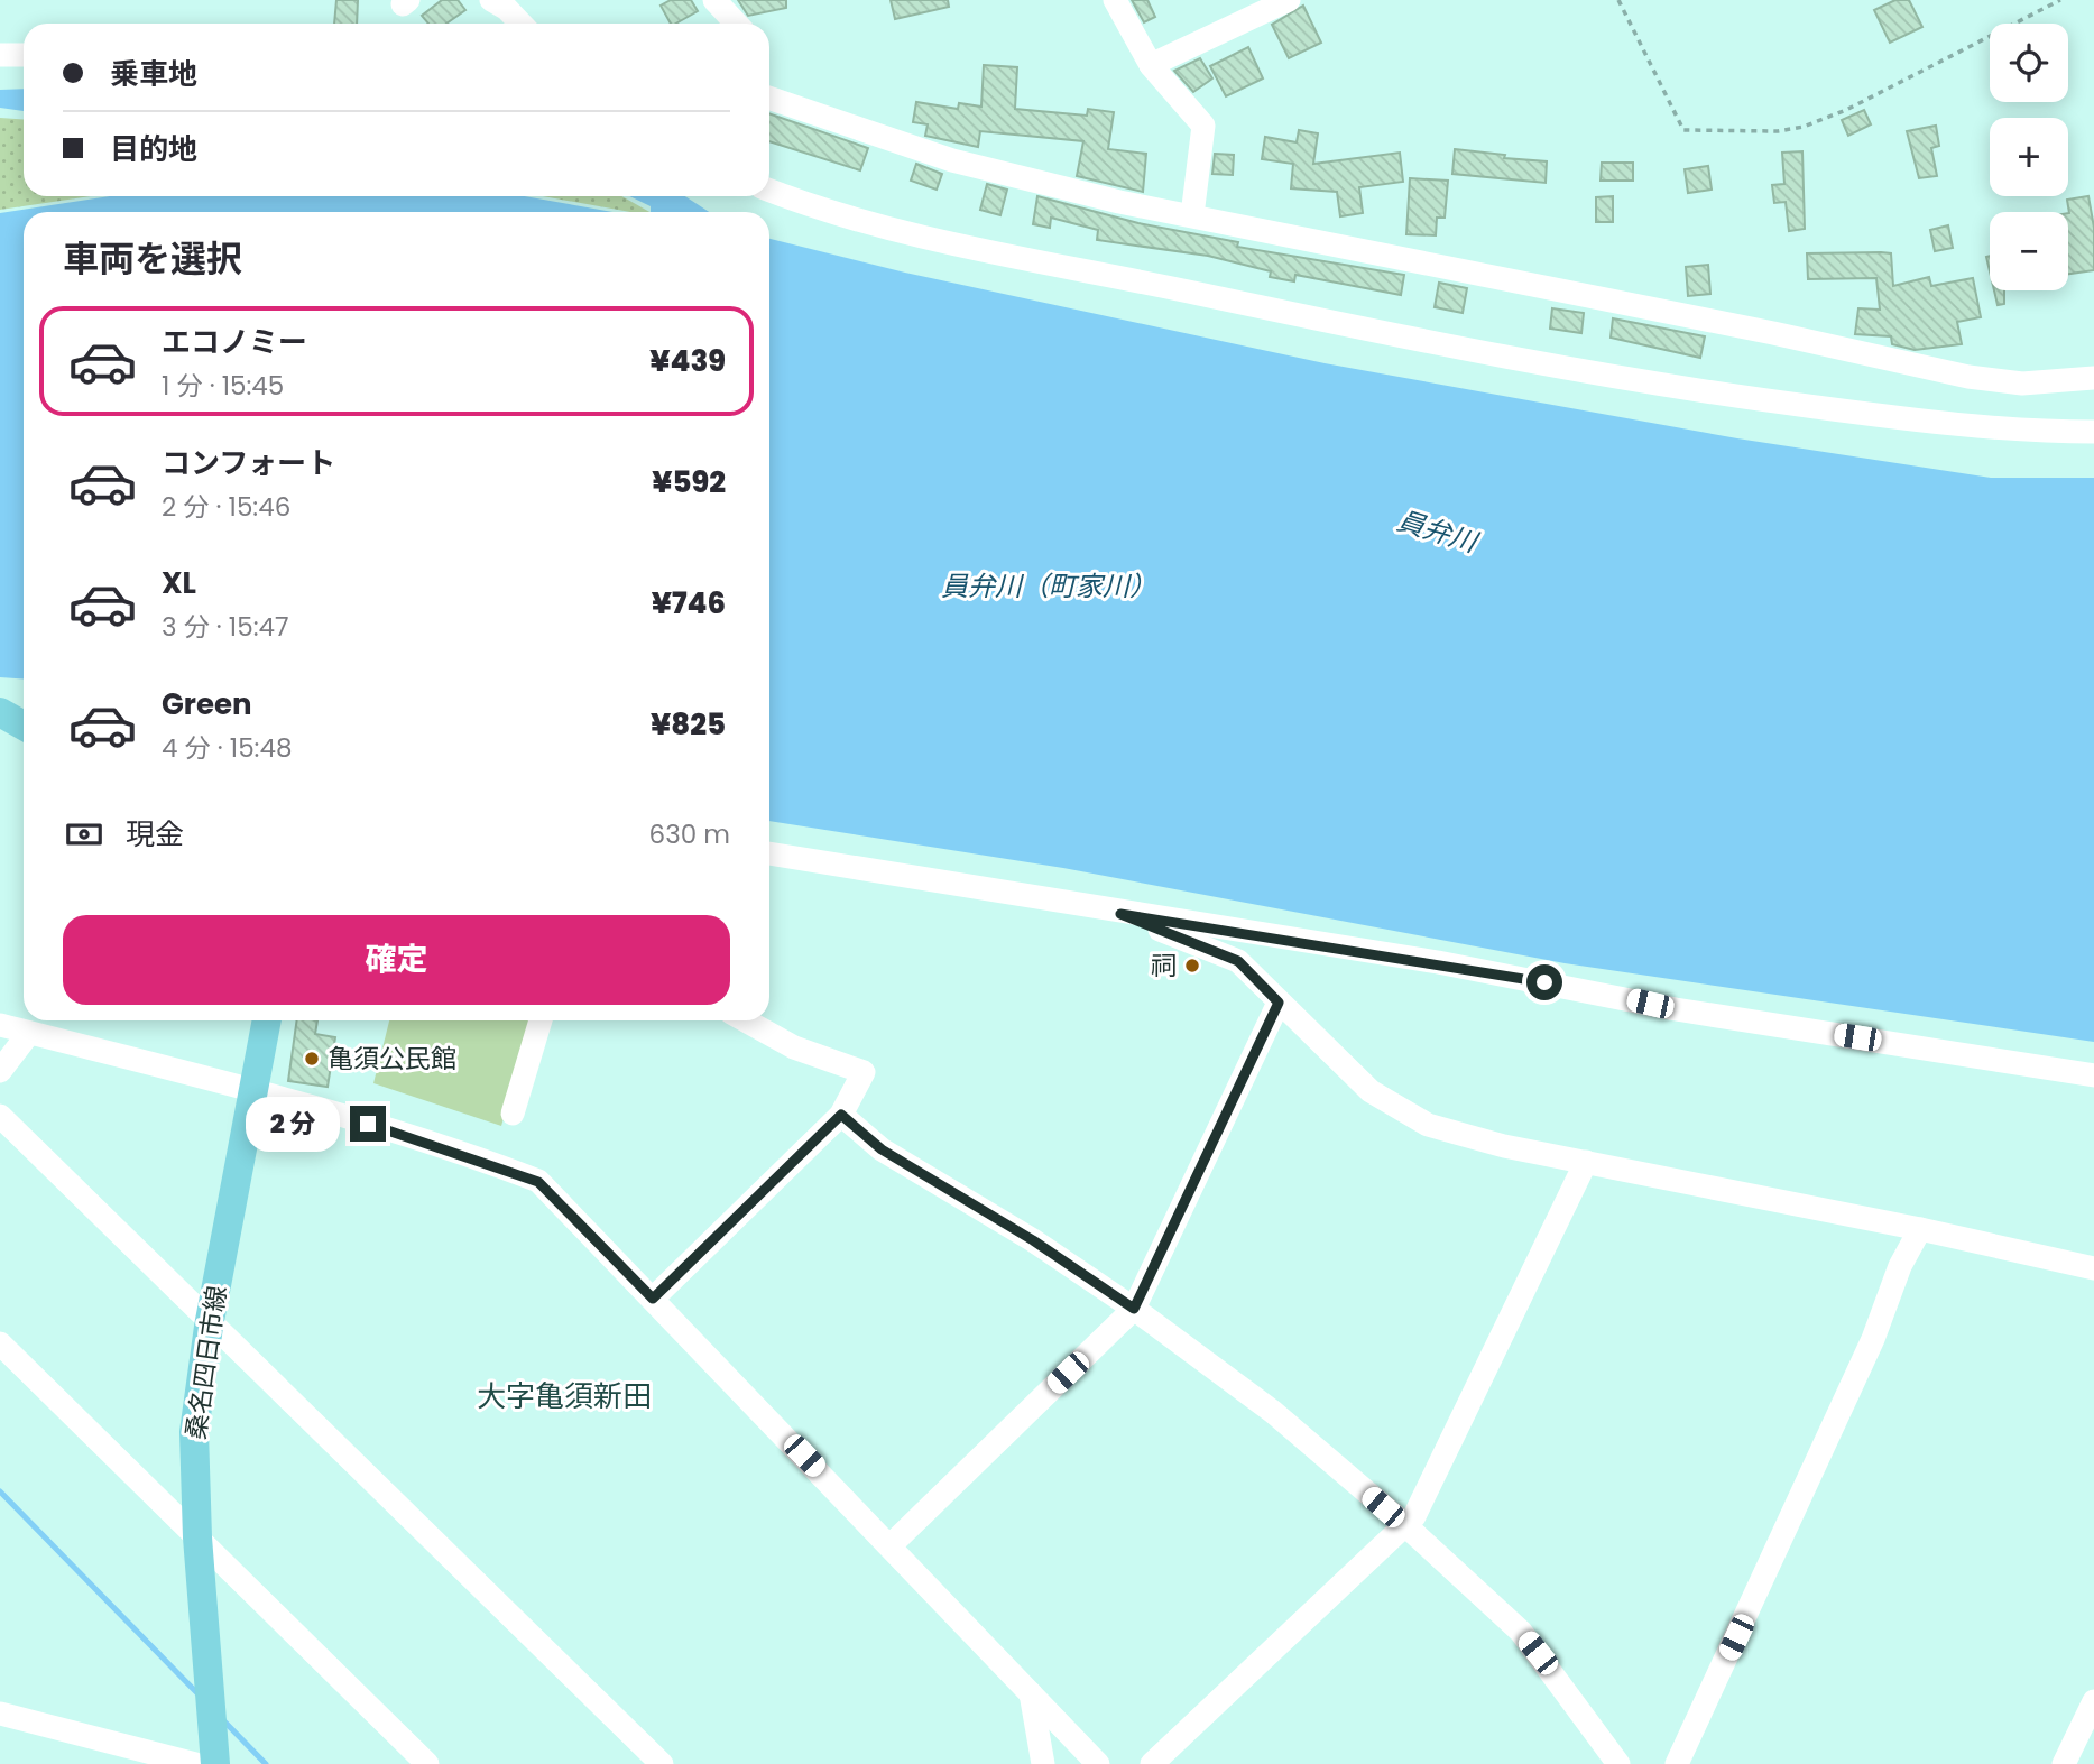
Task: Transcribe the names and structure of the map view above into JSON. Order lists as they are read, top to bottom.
{
  "streets": {
    "main road": ["桑名四日市線"]
  },
  "districts": ["大字亀須新田"],
  "water": ["員弁川", "員弁川（町家川）"],
  "places": ["祠", "亀須公民館"],
  "page": {
    "map_buttons": ["+", "−"],
    "banner": ["乗車地", "目的地"],
    "heading": "車両を選択",
    "list": [
      {
        "name": "エコノミー",
        "note": "1 分 · 15:45",
        "value": "¥439"
      },
      {
        "name": "コンフォート",
        "note": "2 分 · 15:46",
        "value": "¥592"
      },
      {
        "name": "XL",
        "note": "3 分 · 15:47",
        "value": "¥746"
      },
      {
        "name": "Green",
        "note": "4 分 · 15:48",
        "value": "¥825"
      }
    ],
    "pay": ["現金", "630 m"],
    "buttons": "確定",
    "bubble": "2 分"
  }
}
